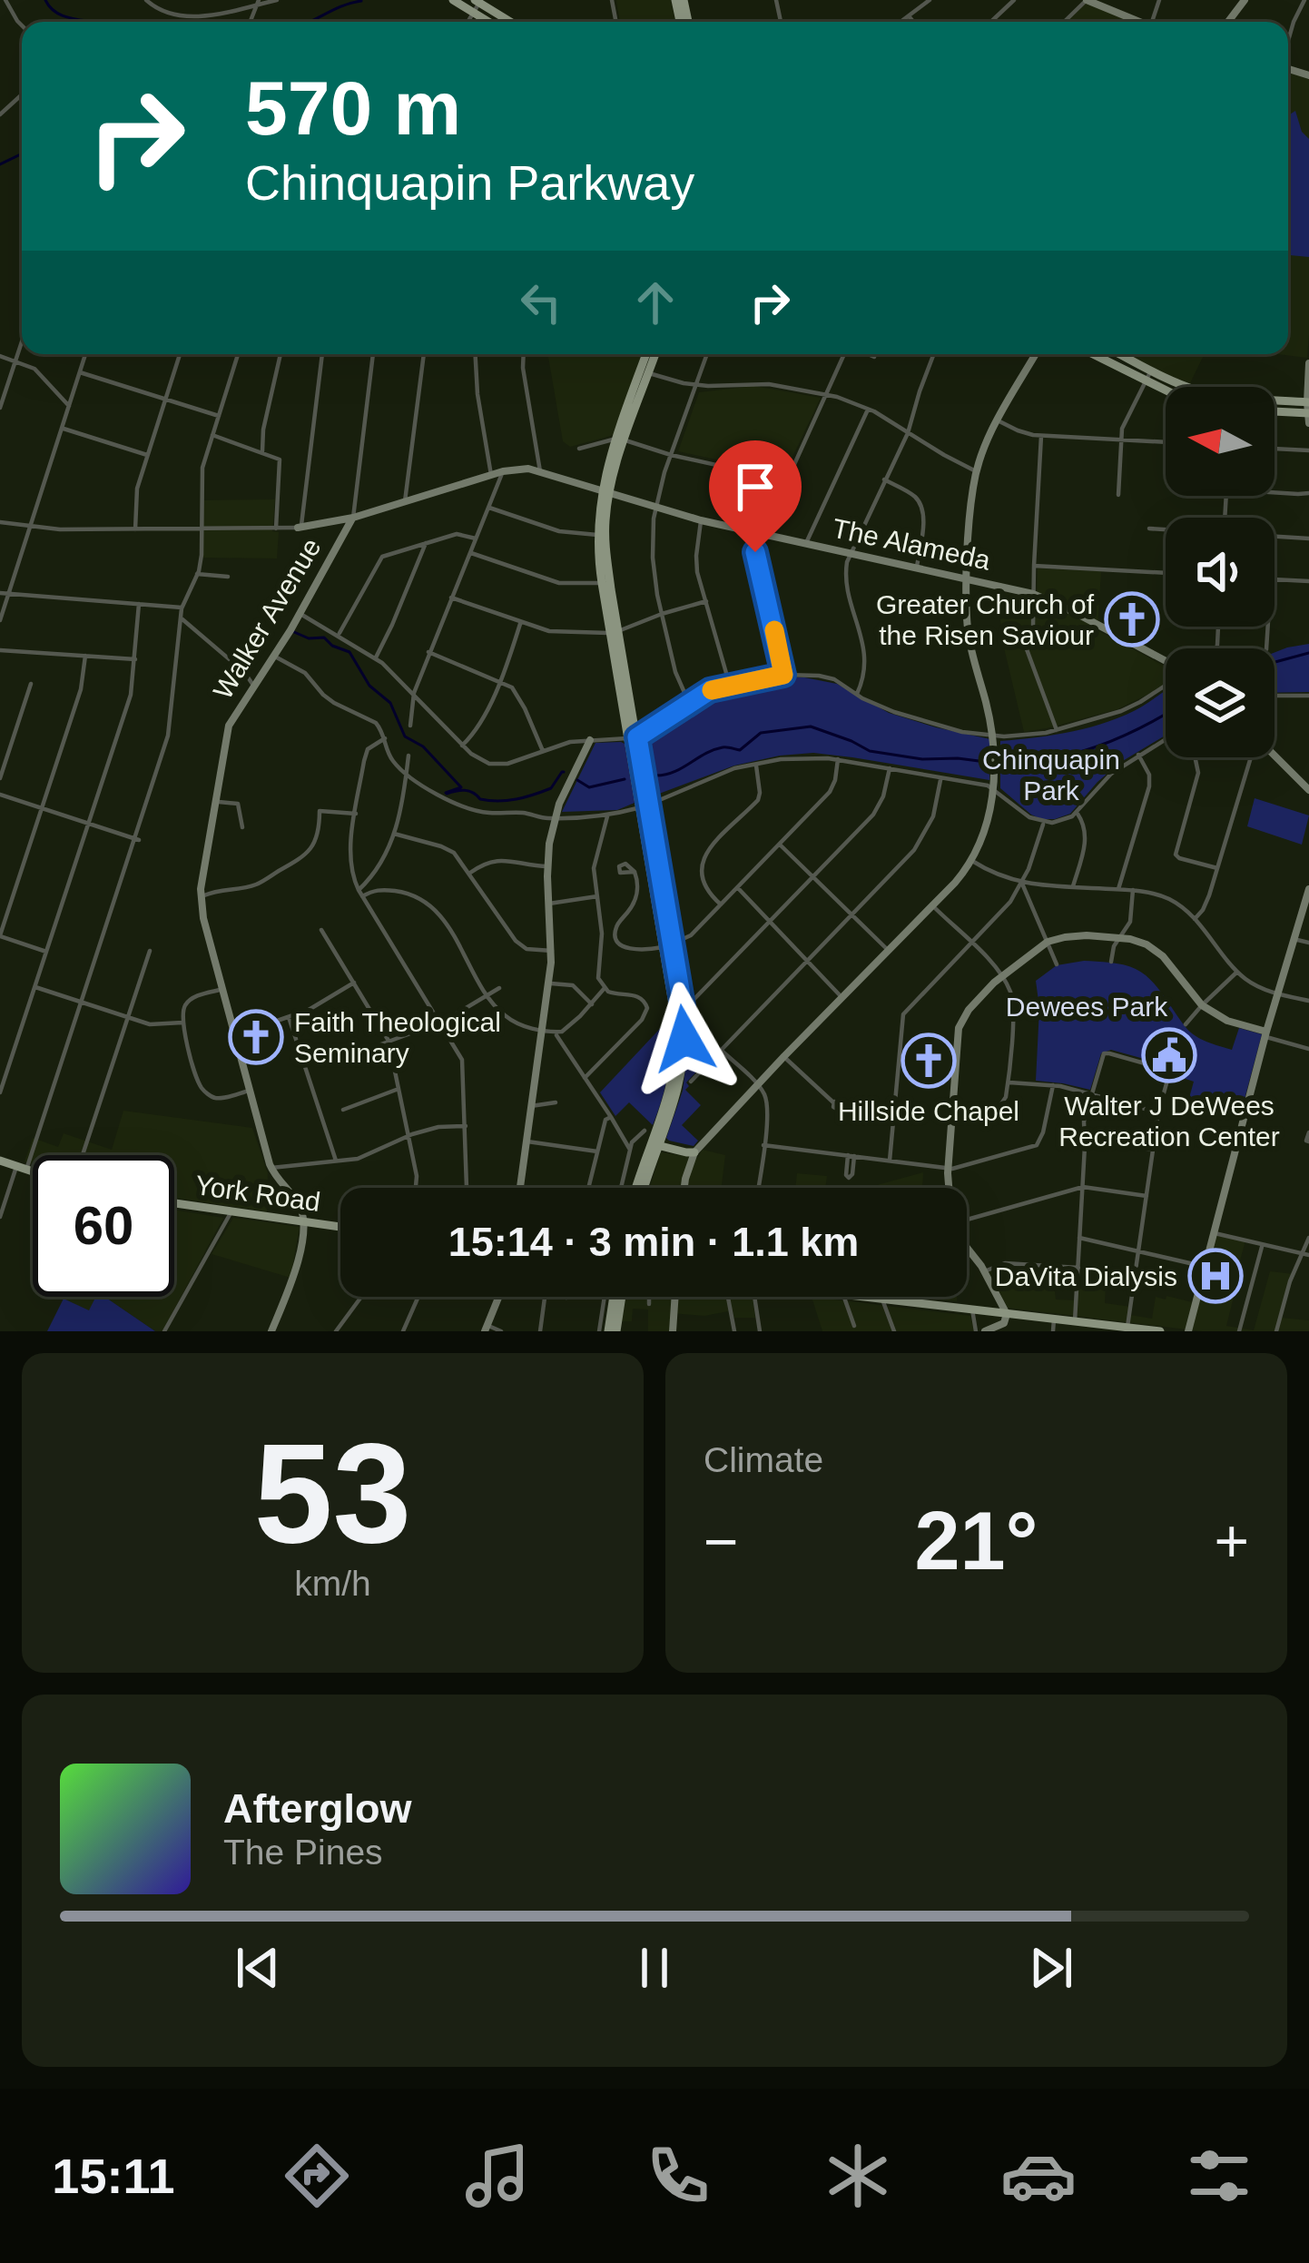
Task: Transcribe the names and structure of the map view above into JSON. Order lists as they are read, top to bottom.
{
  "streets": {
    "main road": ["York Road"],
    "street": ["The Alameda", "Walker Avenue"]
  },
  "crossings": [
    ["The Alameda", "Walker Avenue"],
    ["Walker Avenue", "York Road"]
  ],
  "parks": ["Chinquapin Park", "Dewees Park"],
  "places": {
    "church": ["Greater Church of the Risen Saviour", "Faith Theological Seminary", "Hillside Chapel"],
    "public building": ["Walter J DeWees Recreation Center"],
    "hospital": ["DaVita Dialysis"]
  },
  "north": "left",
  "page": {
    "turn": ["570 m", "Chinquapin Parkway"],
    "limit": "60",
    "trip": "15:14 · 3 min · 1.1 km",
    "tile": [
      ["53", "km/h"],
      "Climate"
    ],
    "heat": ["−", "21°", "+"],
    "song": ["Afterglow", "The Pines"],
    "tabs": "15:11"
  }
}
